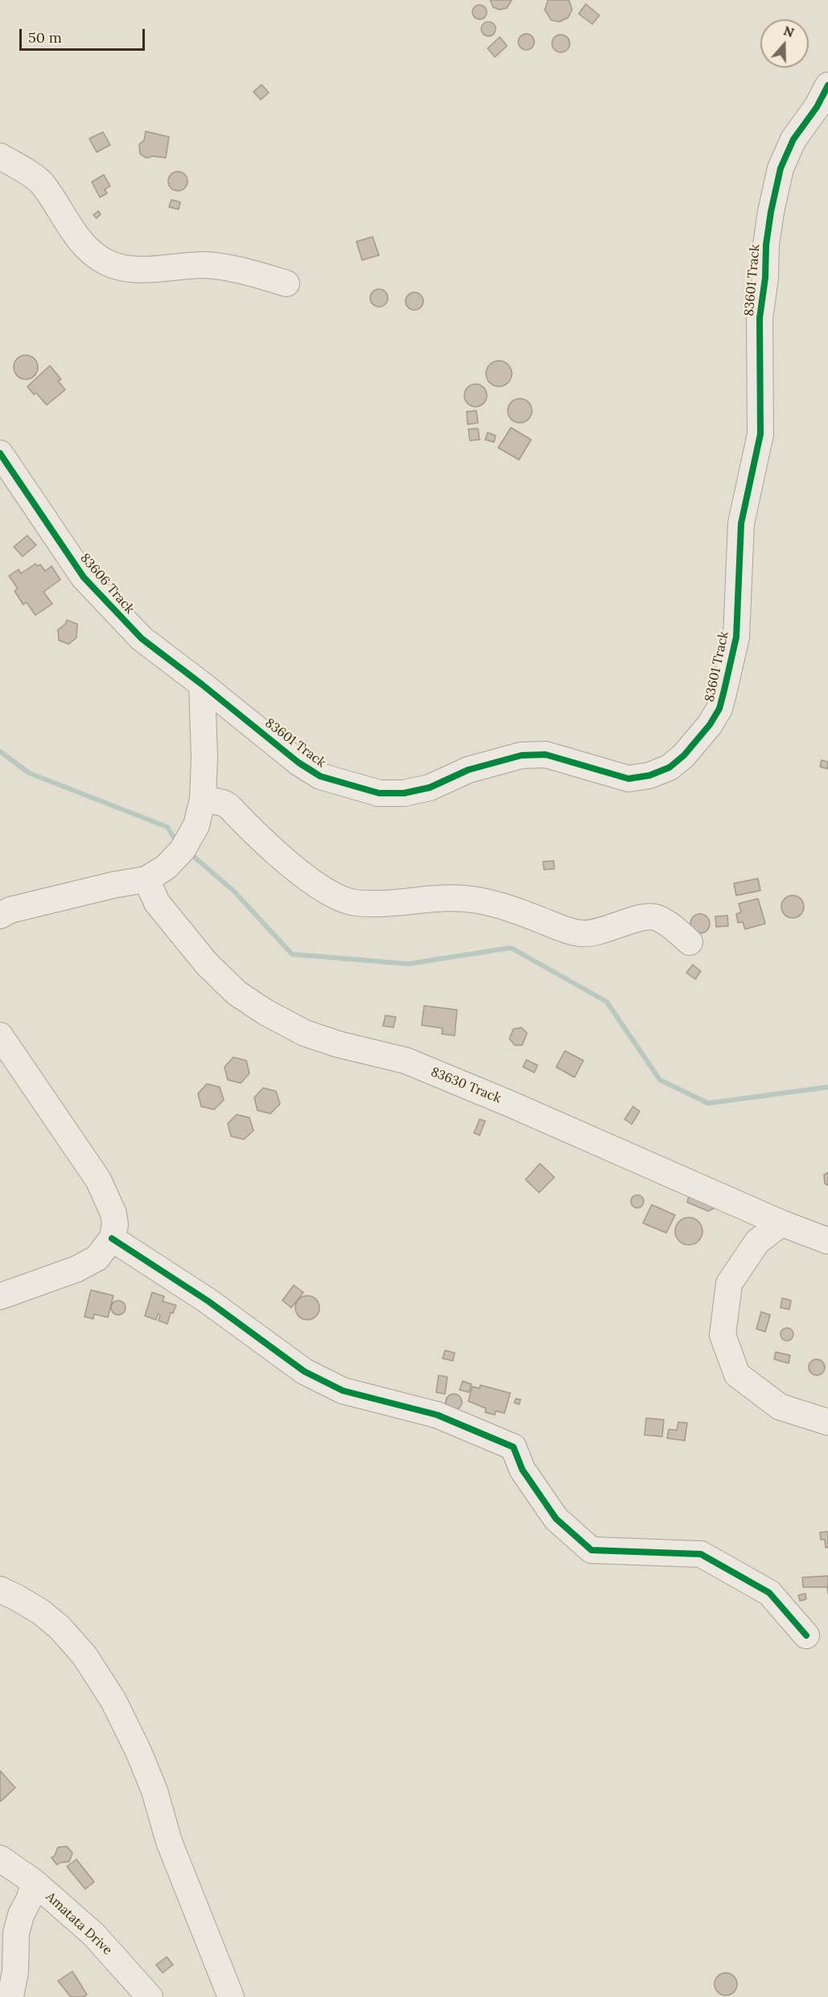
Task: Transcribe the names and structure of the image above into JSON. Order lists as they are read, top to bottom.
{
  "streets": {
    "street": [
      "83601 Track",
      "83606 Track",
      "83630 Track",
      "Amatata Drive"
    ]
  },
  "crossings": [
    ["83601 Track", "83606 Track"]
  ],
  "scale_bar": "50 m",
  "north": "top"
}
